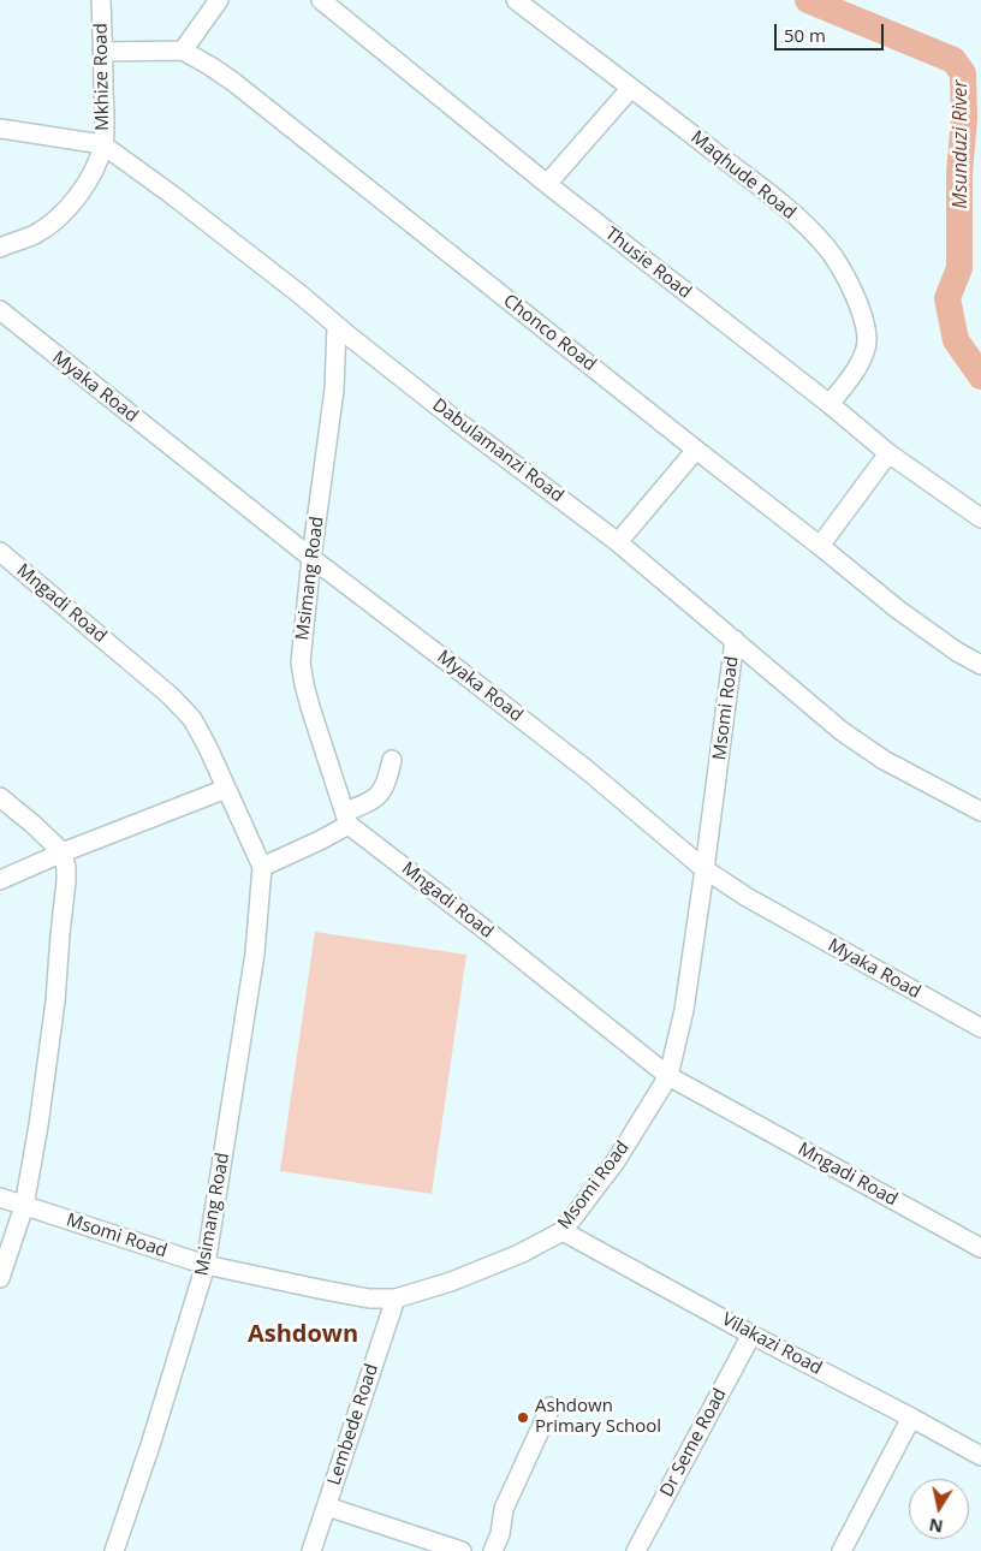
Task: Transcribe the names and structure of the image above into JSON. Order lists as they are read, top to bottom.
{
  "streets": {
    "street": [
      "Mkhize Road",
      "Maqhude Road",
      "Thusie Road",
      "Chonco Road",
      "Myaka Road",
      "Dabulamanzi Road",
      "Msimang Road",
      "Mngadi Road",
      "Msomi Road",
      "Vilakazi Road",
      "Lembede Road",
      "Dr Seme Road"
    ]
  },
  "crossings": [
    ["Mkhize Road", "Dabulamanzi Road"],
    ["Maqhude Road", "Thusie Road"],
    ["Myaka Road", "Msimang Road"],
    ["Myaka Road", "Msomi Road"],
    ["Dabulamanzi Road", "Msimang Road"],
    ["Dabulamanzi Road", "Msomi Road"],
    ["Msimang Road", "Mngadi Road"],
    ["Msimang Road", "Msomi Road"],
    ["Mngadi Road", "Msomi Road"],
    ["Msomi Road", "Vilakazi Road"],
    ["Msomi Road", "Lembede Road"],
    ["Vilakazi Road", "Dr Seme Road"]
  ],
  "districts": ["Ashdown"],
  "water": ["Msunduzi River"],
  "places": ["Ashdown Primary School"],
  "scale_bar": "50 m",
  "north": "bottom"
}
